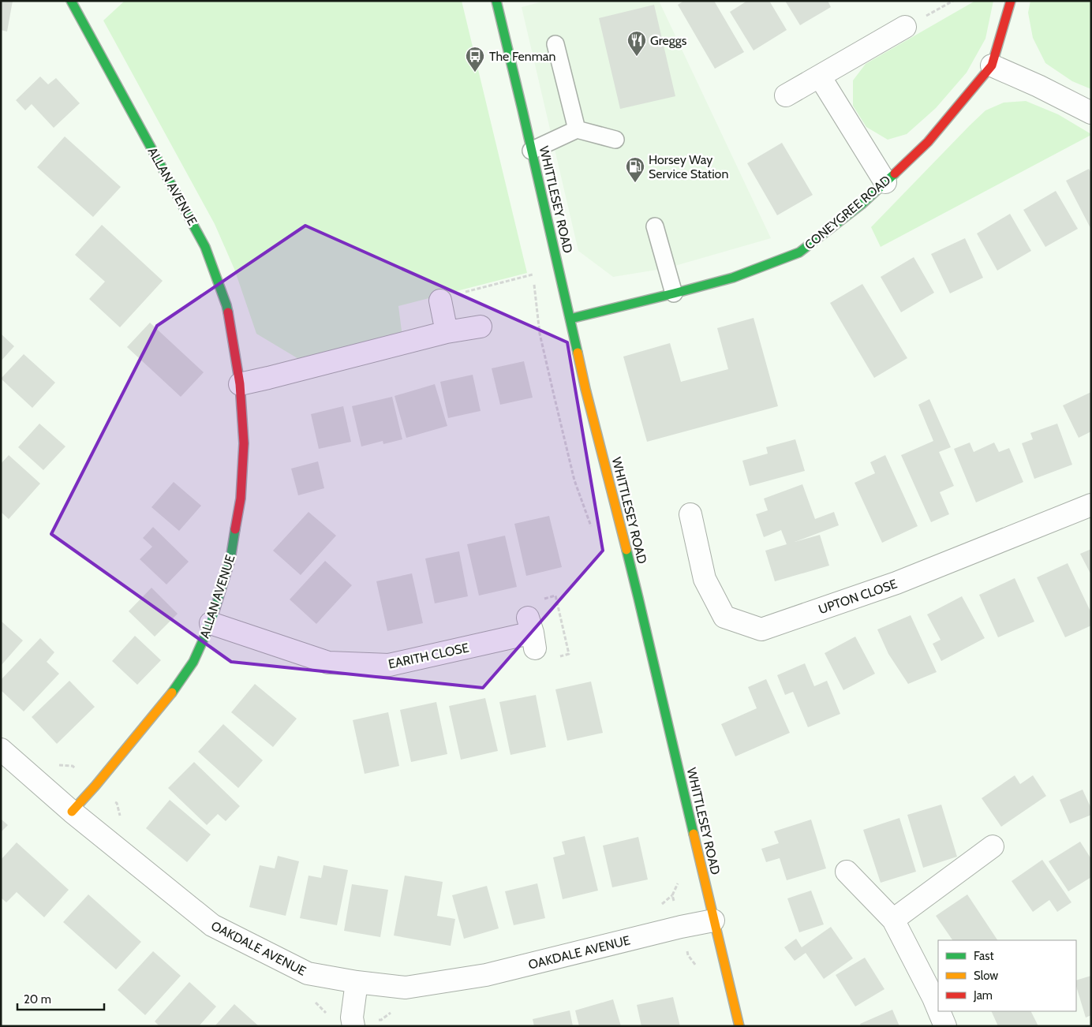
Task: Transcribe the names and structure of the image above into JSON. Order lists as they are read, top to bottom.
{
  "streets": {
    "street": [
      "ALLAN AVENUE",
      "WHITTLESEY ROAD",
      "CONEYGREE ROAD",
      "UPTON CLOSE",
      "EARITH CLOSE",
      "OAKDALE AVENUE"
    ]
  },
  "crossings": [
    ["ALLAN AVENUE", "EARITH CLOSE"],
    ["ALLAN AVENUE", "OAKDALE AVENUE"],
    ["WHITTLESEY ROAD", "CONEYGREE ROAD"],
    ["WHITTLESEY ROAD", "OAKDALE AVENUE"]
  ],
  "places": {
    "restaurant": ["Greggs"],
    "bus stop": ["The Fenman"],
    "fuel station": ["Horsey Way Service Station"]
  },
  "legend": ["Fast", "Slow", "Jam"],
  "scale_bar": "20 m"
}
